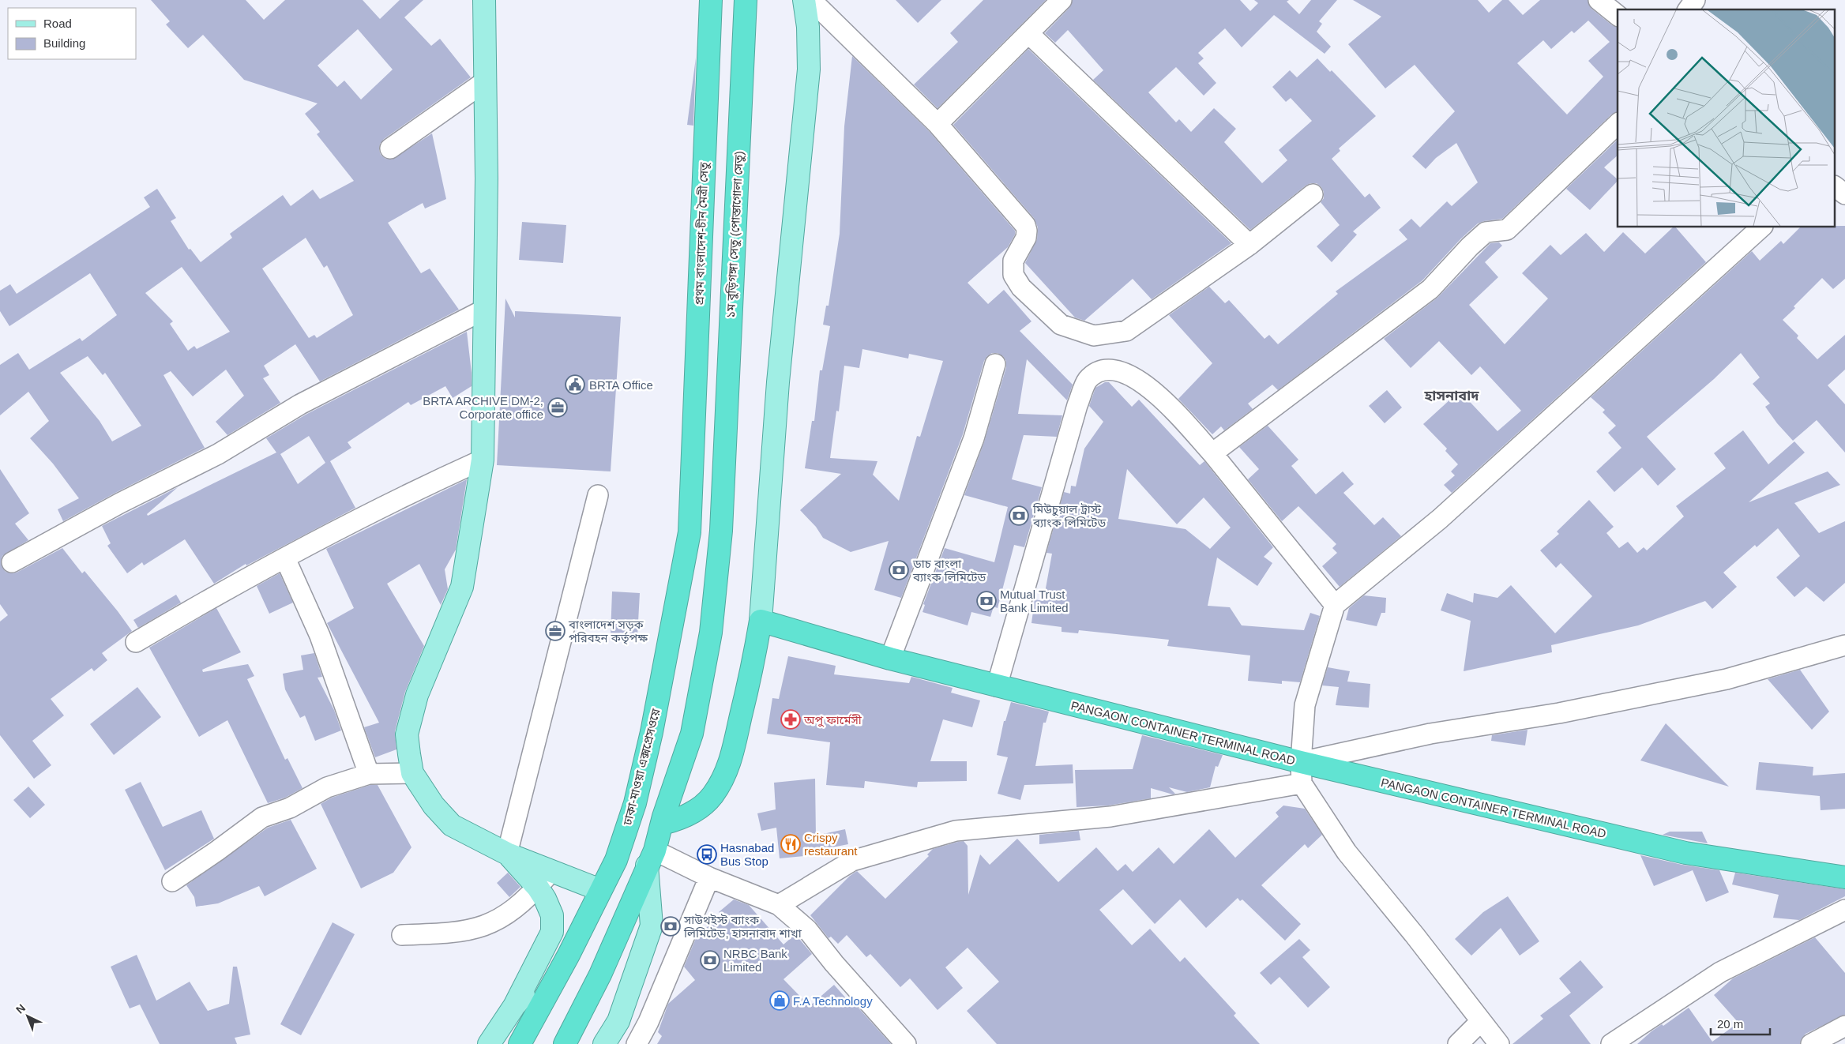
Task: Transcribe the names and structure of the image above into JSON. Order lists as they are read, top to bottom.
{
  "streets": {
    "highway": [
      "প্রথম বাংলাদেশ-চীন মৈত্রী সেতু",
      "১ম বুড়িগঙ্গা সেতু (পোস্তাগোলা সেতু)",
      "PANGAON CONTAINER TERMINAL ROAD",
      "ঢাকা-মাওয়া এক্সপ্রেসওয়ে"
    ]
  },
  "crossings": [
    ["প্রথম বাংলাদেশ-চীন মৈত্রী সেতু", "ঢাকা-মাওয়া এক্সপ্রেসওয়ে"]
  ],
  "districts": ["হাসনাবাদ"],
  "places": {
    "public building": ["BRTA Office"],
    "office": ["BRTA ARCHIVE DM-2, Corporate office", "বাংলাদেশ সড়ক পরিবহন কর্তৃপক্ষ"],
    "bank": [
      "মিউচুয়াল ট্রাস্ট ব্যাংক লিমিটেড",
      "ডাচ বাংলা ব্যাংক লিমিটেড",
      "Mutual Trust Bank Limited",
      "সাউথইস্ট ব্যাংক লিমিটেড, হাসনাবাদ শাখা",
      "NRBC Bank Limited"
    ],
    "pharmacy": ["অপু ফার্মেসী"],
    "restaurant": ["Crispy restaurant"],
    "bus stop": ["Hasnabad Bus Stop"],
    "shop": ["F.A Technology"]
  },
  "legend": ["Road", "Building"],
  "scale_bar": "20 m",
  "north": "top left"
}
